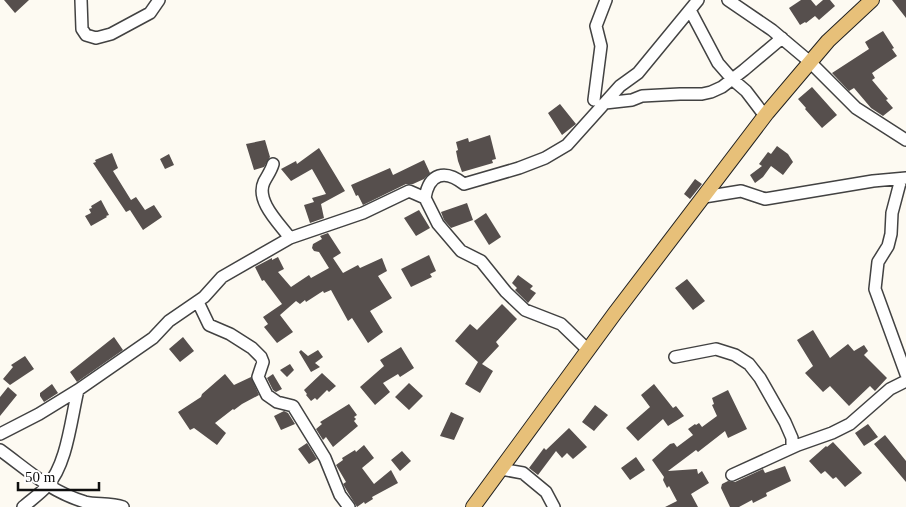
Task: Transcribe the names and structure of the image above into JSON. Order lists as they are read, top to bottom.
{
  "scale_bar": "50 m"
}
